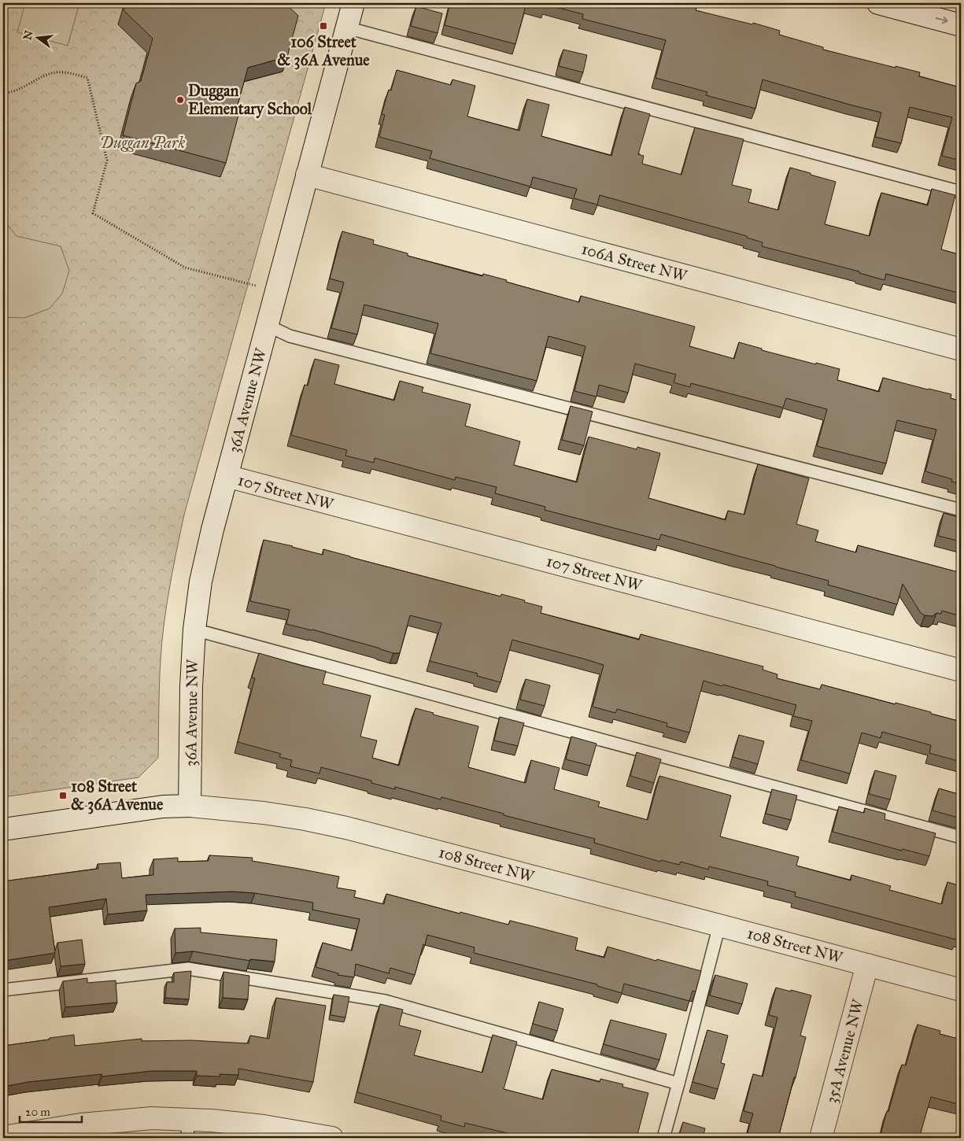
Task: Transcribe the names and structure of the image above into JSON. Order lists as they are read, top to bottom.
{
  "streets": {
    "street": [
      "106A Street NW",
      "36A Avenue NW",
      "107 Street NW",
      "108 Street NW",
      "35A Avenue NW"
    ]
  },
  "crossings": [
    ["106A Street NW", "36A Avenue NW"],
    ["36A Avenue NW", "107 Street NW"],
    ["36A Avenue NW", "108 Street NW"],
    ["108 Street NW", "35A Avenue NW"]
  ],
  "parks": ["Duggan Park"],
  "places": {
    "transit": ["106 Street & 36A Avenue", "108 Street & 36A Avenue"],
    "other": ["Duggan Elementary School"]
  },
  "scale_bar": "20 m",
  "north": "left"
}
